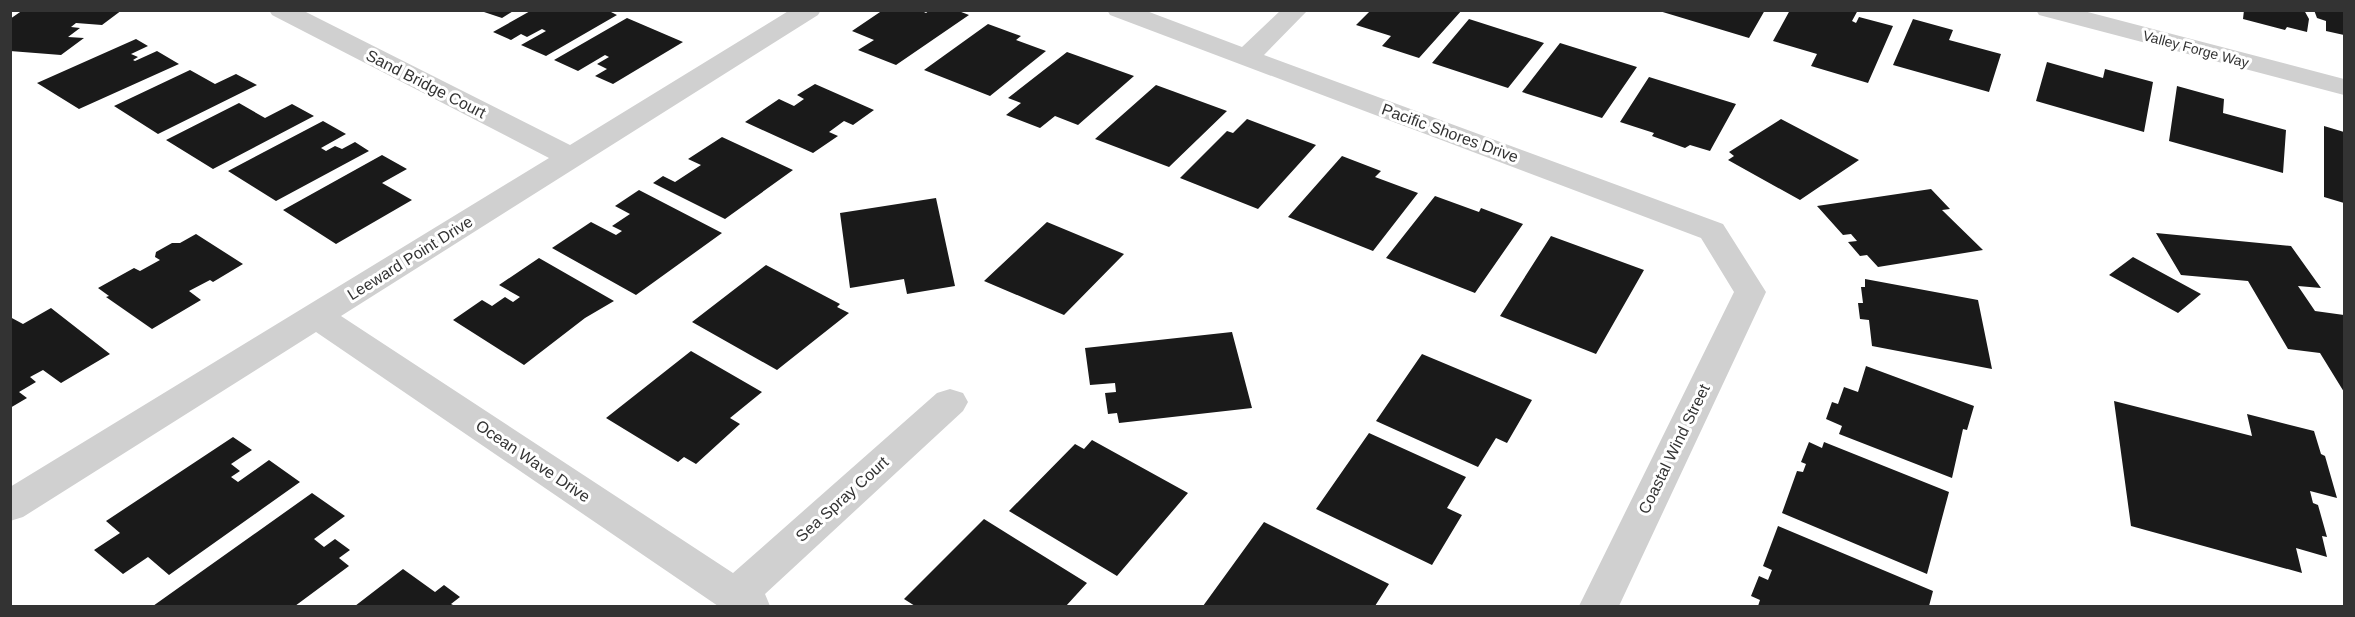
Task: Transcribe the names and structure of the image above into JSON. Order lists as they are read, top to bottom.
{
  "streets": {
    "street": [
      "Valley Forge Way",
      "Sand Bridge Court",
      "Pacific Shores Drive",
      "Leeward Point Drive",
      "Coastal Wind Street",
      "Ocean Wave Drive",
      "Sea Spray Court"
    ]
  },
  "crossings": [
    ["Sand Bridge Court", "Leeward Point Drive"],
    ["Pacific Shores Drive", "Coastal Wind Street"],
    ["Leeward Point Drive", "Ocean Wave Drive"],
    ["Ocean Wave Drive", "Sea Spray Court"]
  ]
}
